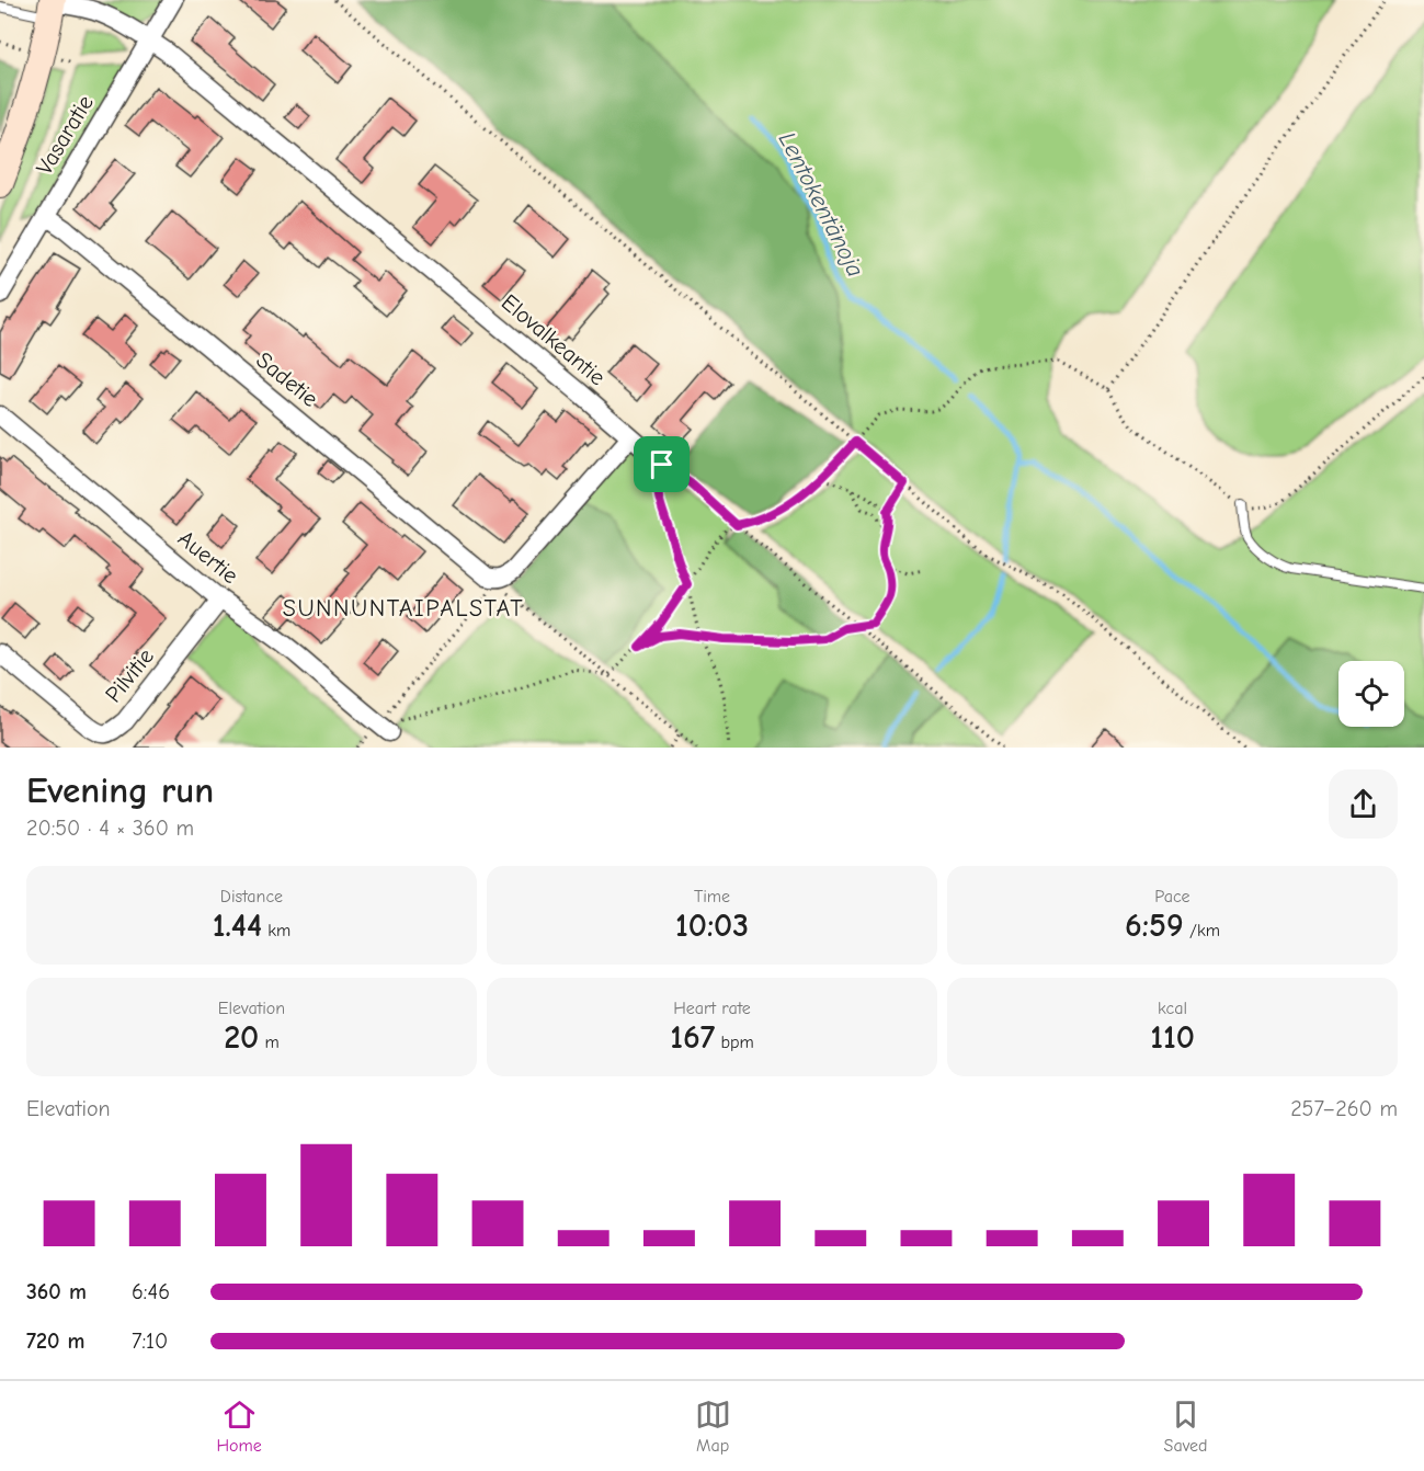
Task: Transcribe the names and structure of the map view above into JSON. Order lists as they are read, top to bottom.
{
  "streets": {
    "street": [
      "Vasaratie",
      "Elovalkeantie",
      "Sadetie",
      "Auertie",
      "Pilvitie"
    ]
  },
  "crossings": [
    ["Vasaratie", "Elovalkeantie"],
    ["Vasaratie", "Sadetie"],
    ["Auertie", "Pilvitie"]
  ],
  "districts": ["SUNNUNTAIPALSTAT"],
  "water": ["Lentokentänoja"],
  "page": {
    "heading": ["Evening run", "20:50 · 4 × 360 m"],
    "stats": [
      ["Distance", "1.44 km"],
      ["Time", "10:03"],
      ["Pace", "6:59 /km"],
      ["Elevation", "20 m"],
      ["Heart rate", "167 bpm"],
      ["kcal", "110"]
    ],
    "chart": ["Elevation", "257–260 m"],
    "list": [
      {
        "name": "360 m",
        "note": "6:46"
      },
      {
        "name": "720 m",
        "note": "7:10"
      }
    ],
    "tabs": ["Home", "Map", "Saved"]
  }
}
